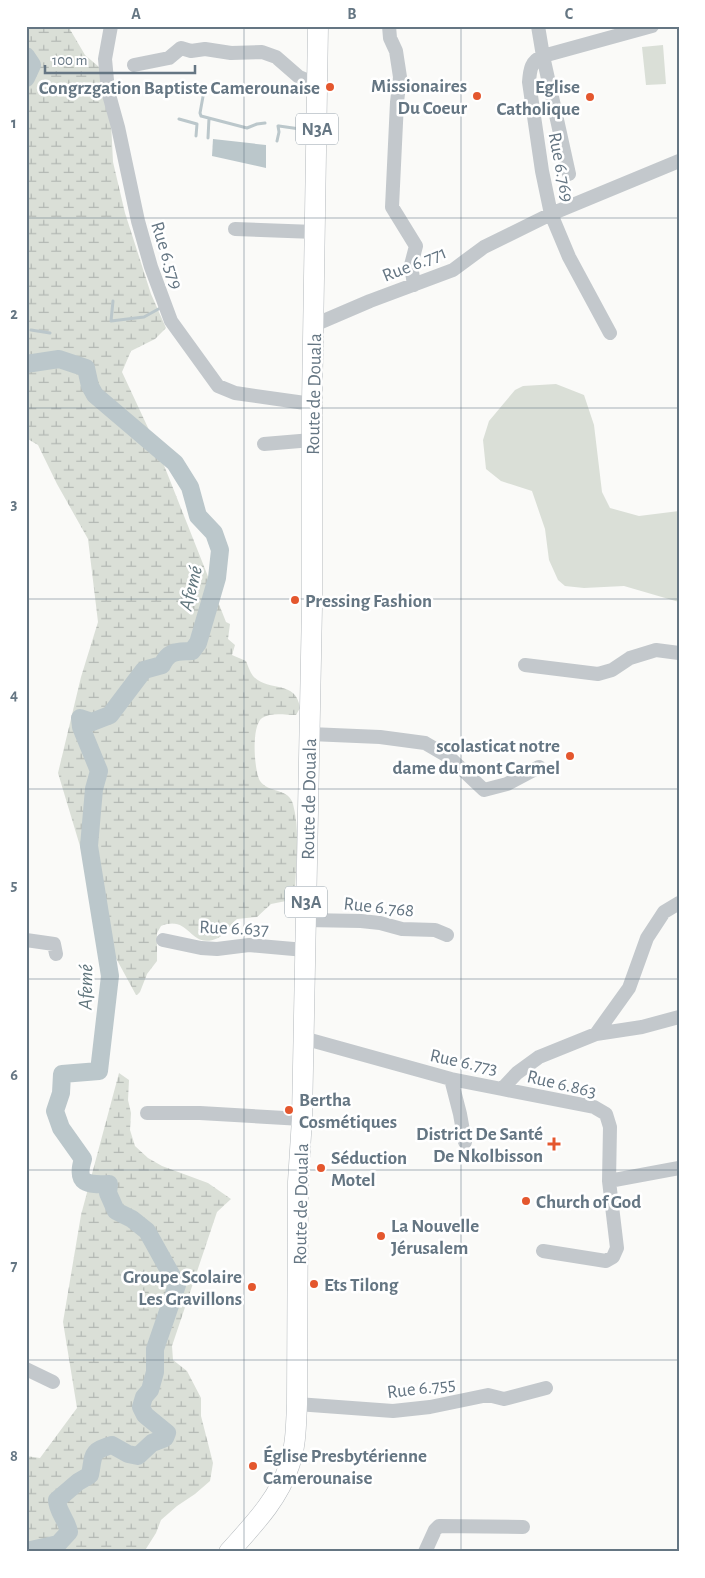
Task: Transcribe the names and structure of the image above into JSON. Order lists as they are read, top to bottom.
{
  "streets": {
    "highway": ["N3A", "Route de Douala"],
    "street": [
      "Rue 6.769",
      "Rue 6.579",
      "Rue 6.771",
      "Rue 6.768",
      "Rue 6.637",
      "Rue 6.773",
      "Rue 6.863",
      "Rue 6.755"
    ]
  },
  "crossings": [
    ["Rue 6.769", "Rue 6.771"],
    ["Rue 6.579", "Route de Douala"],
    ["Rue 6.771", "Route de Douala"],
    ["Route de Douala", "Rue 6.768"],
    ["Route de Douala", "Rue 6.637"],
    ["Route de Douala", "Rue 6.773"],
    ["Route de Douala", "Rue 6.755"],
    ["Rue 6.773", "Rue 6.863"]
  ],
  "water": ["Afemé"],
  "places": {
    "other": [
      "Congrzgation Baptiste Camerounaise",
      "Missionaires Du Coeur",
      "Eglise Catholique",
      "Pressing Fashion",
      "scolasticat notre dame du mont Carmel",
      "Bertha Cosmétiques",
      "Séduction Motel",
      "Church of God",
      "La Nouvelle Jérusalem",
      "Ets Tilong",
      "Groupe Scolaire Les Gravillons",
      "Église Presbytérienne Camerounaise"
    ],
    "health": ["District De Santé De Nkolbisson"]
  },
  "scale_bar": "100 m",
  "grid": {
    "columns": ["A", "B", "C"],
    "rows": [
      "1",
      "2",
      "3",
      "4",
      "5",
      "6",
      "7",
      "8"
    ]
  }
}
